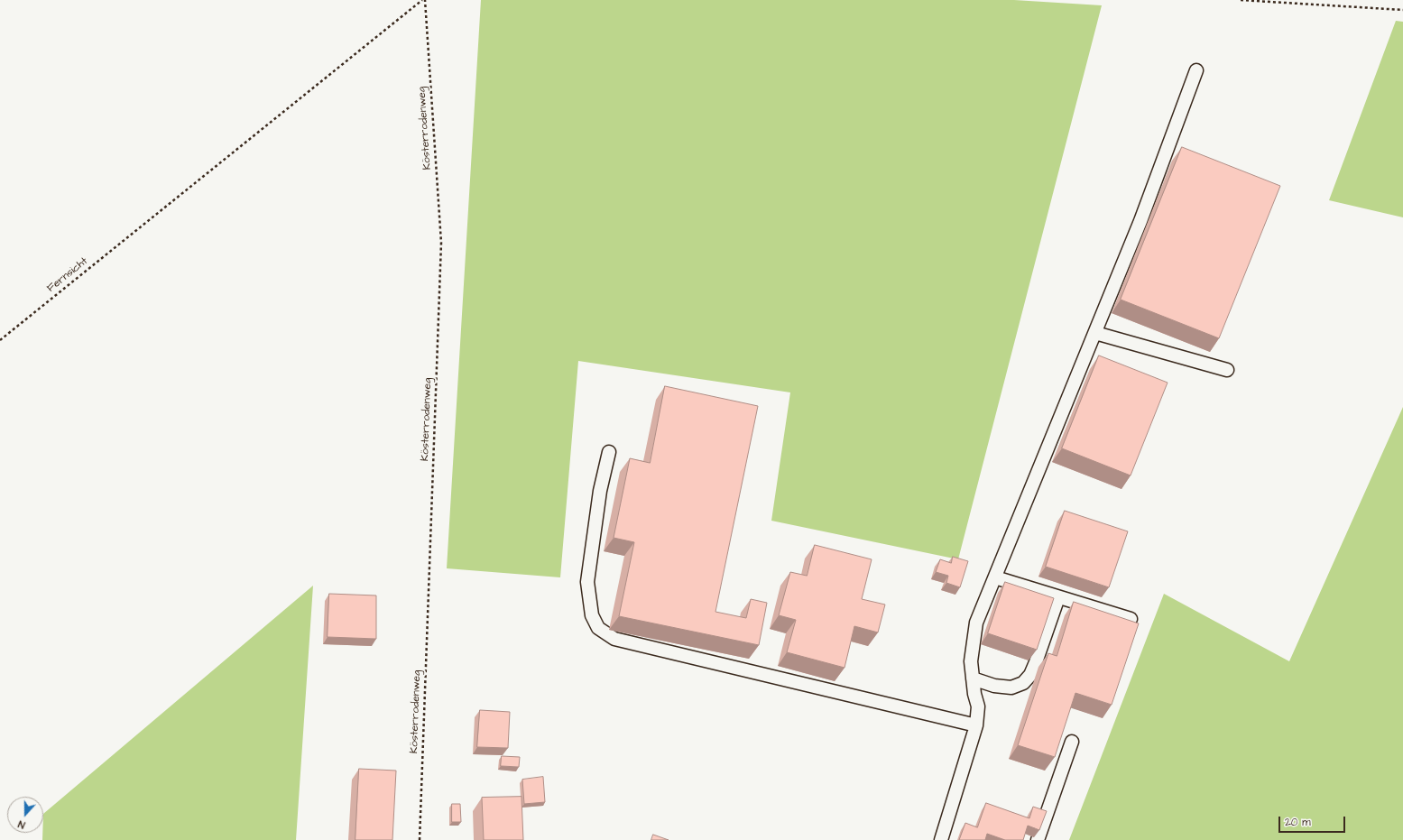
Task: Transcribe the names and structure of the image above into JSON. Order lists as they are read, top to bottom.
{
  "streets": {
    "path": ["Kösterrodenweg", "Fernsicht"]
  },
  "crossings": [
    ["Kösterrodenweg", "Fernsicht"]
  ],
  "scale_bar": "20 m",
  "north": "bottom"
}
